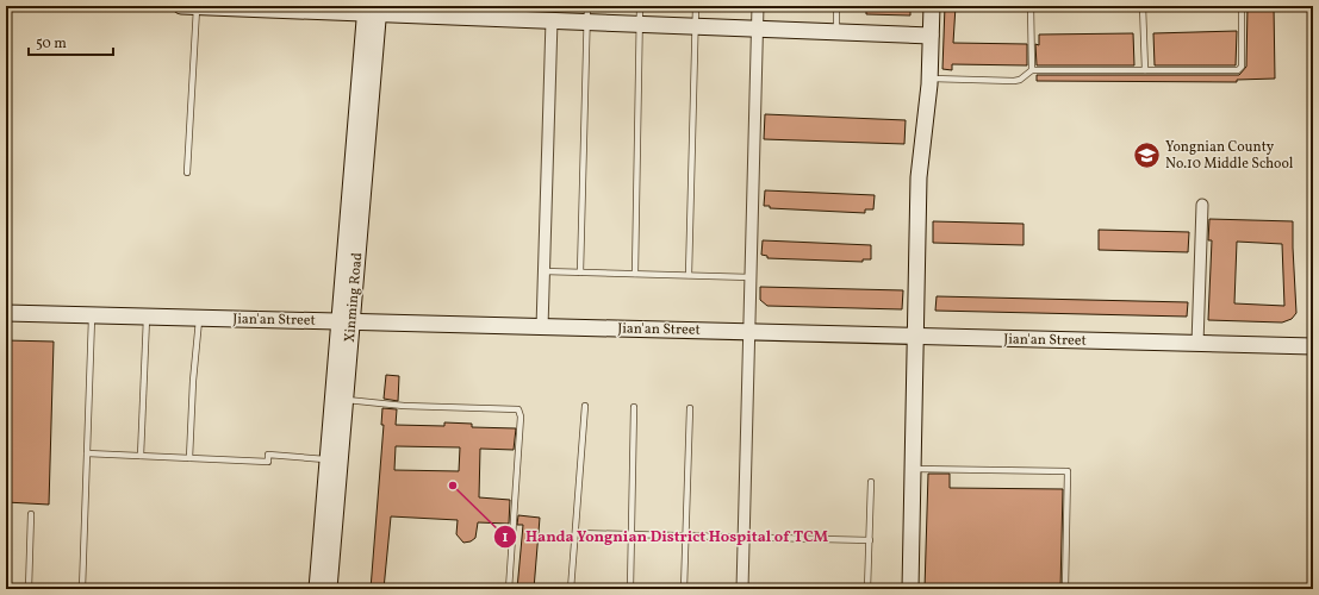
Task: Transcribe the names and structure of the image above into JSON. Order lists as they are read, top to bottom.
{
  "streets": {
    "main road": ["Xinming Road", "Jian'an Street"]
  },
  "crossings": [
    ["Xinming Road", "Jian'an Street"]
  ],
  "places": {
    "school or university": ["Yongnian County No.10 Middle School"],
    "other": ["Handa Yongnian District Hospital of TCM"]
  },
  "scale_bar": "50 m"
}
